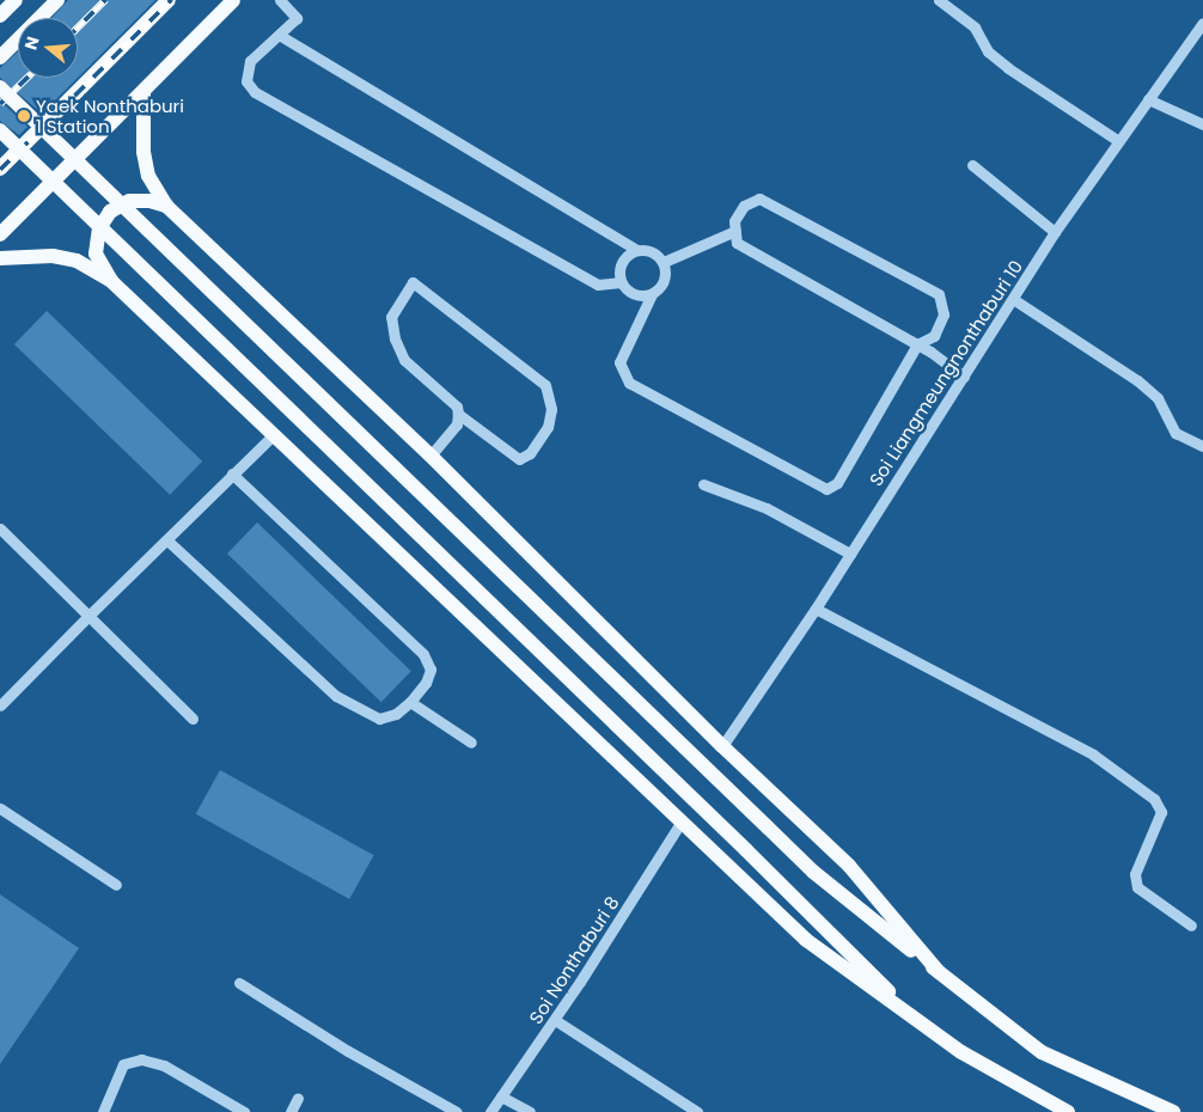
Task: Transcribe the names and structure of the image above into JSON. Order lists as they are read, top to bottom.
{
  "streets": {
    "street": ["Soi Liangmeungnonthaburi 10", "Soi Nonthaburi 8"]
  },
  "places": ["Yaek Nonthaburi 1 Station"],
  "north": "left"
}
